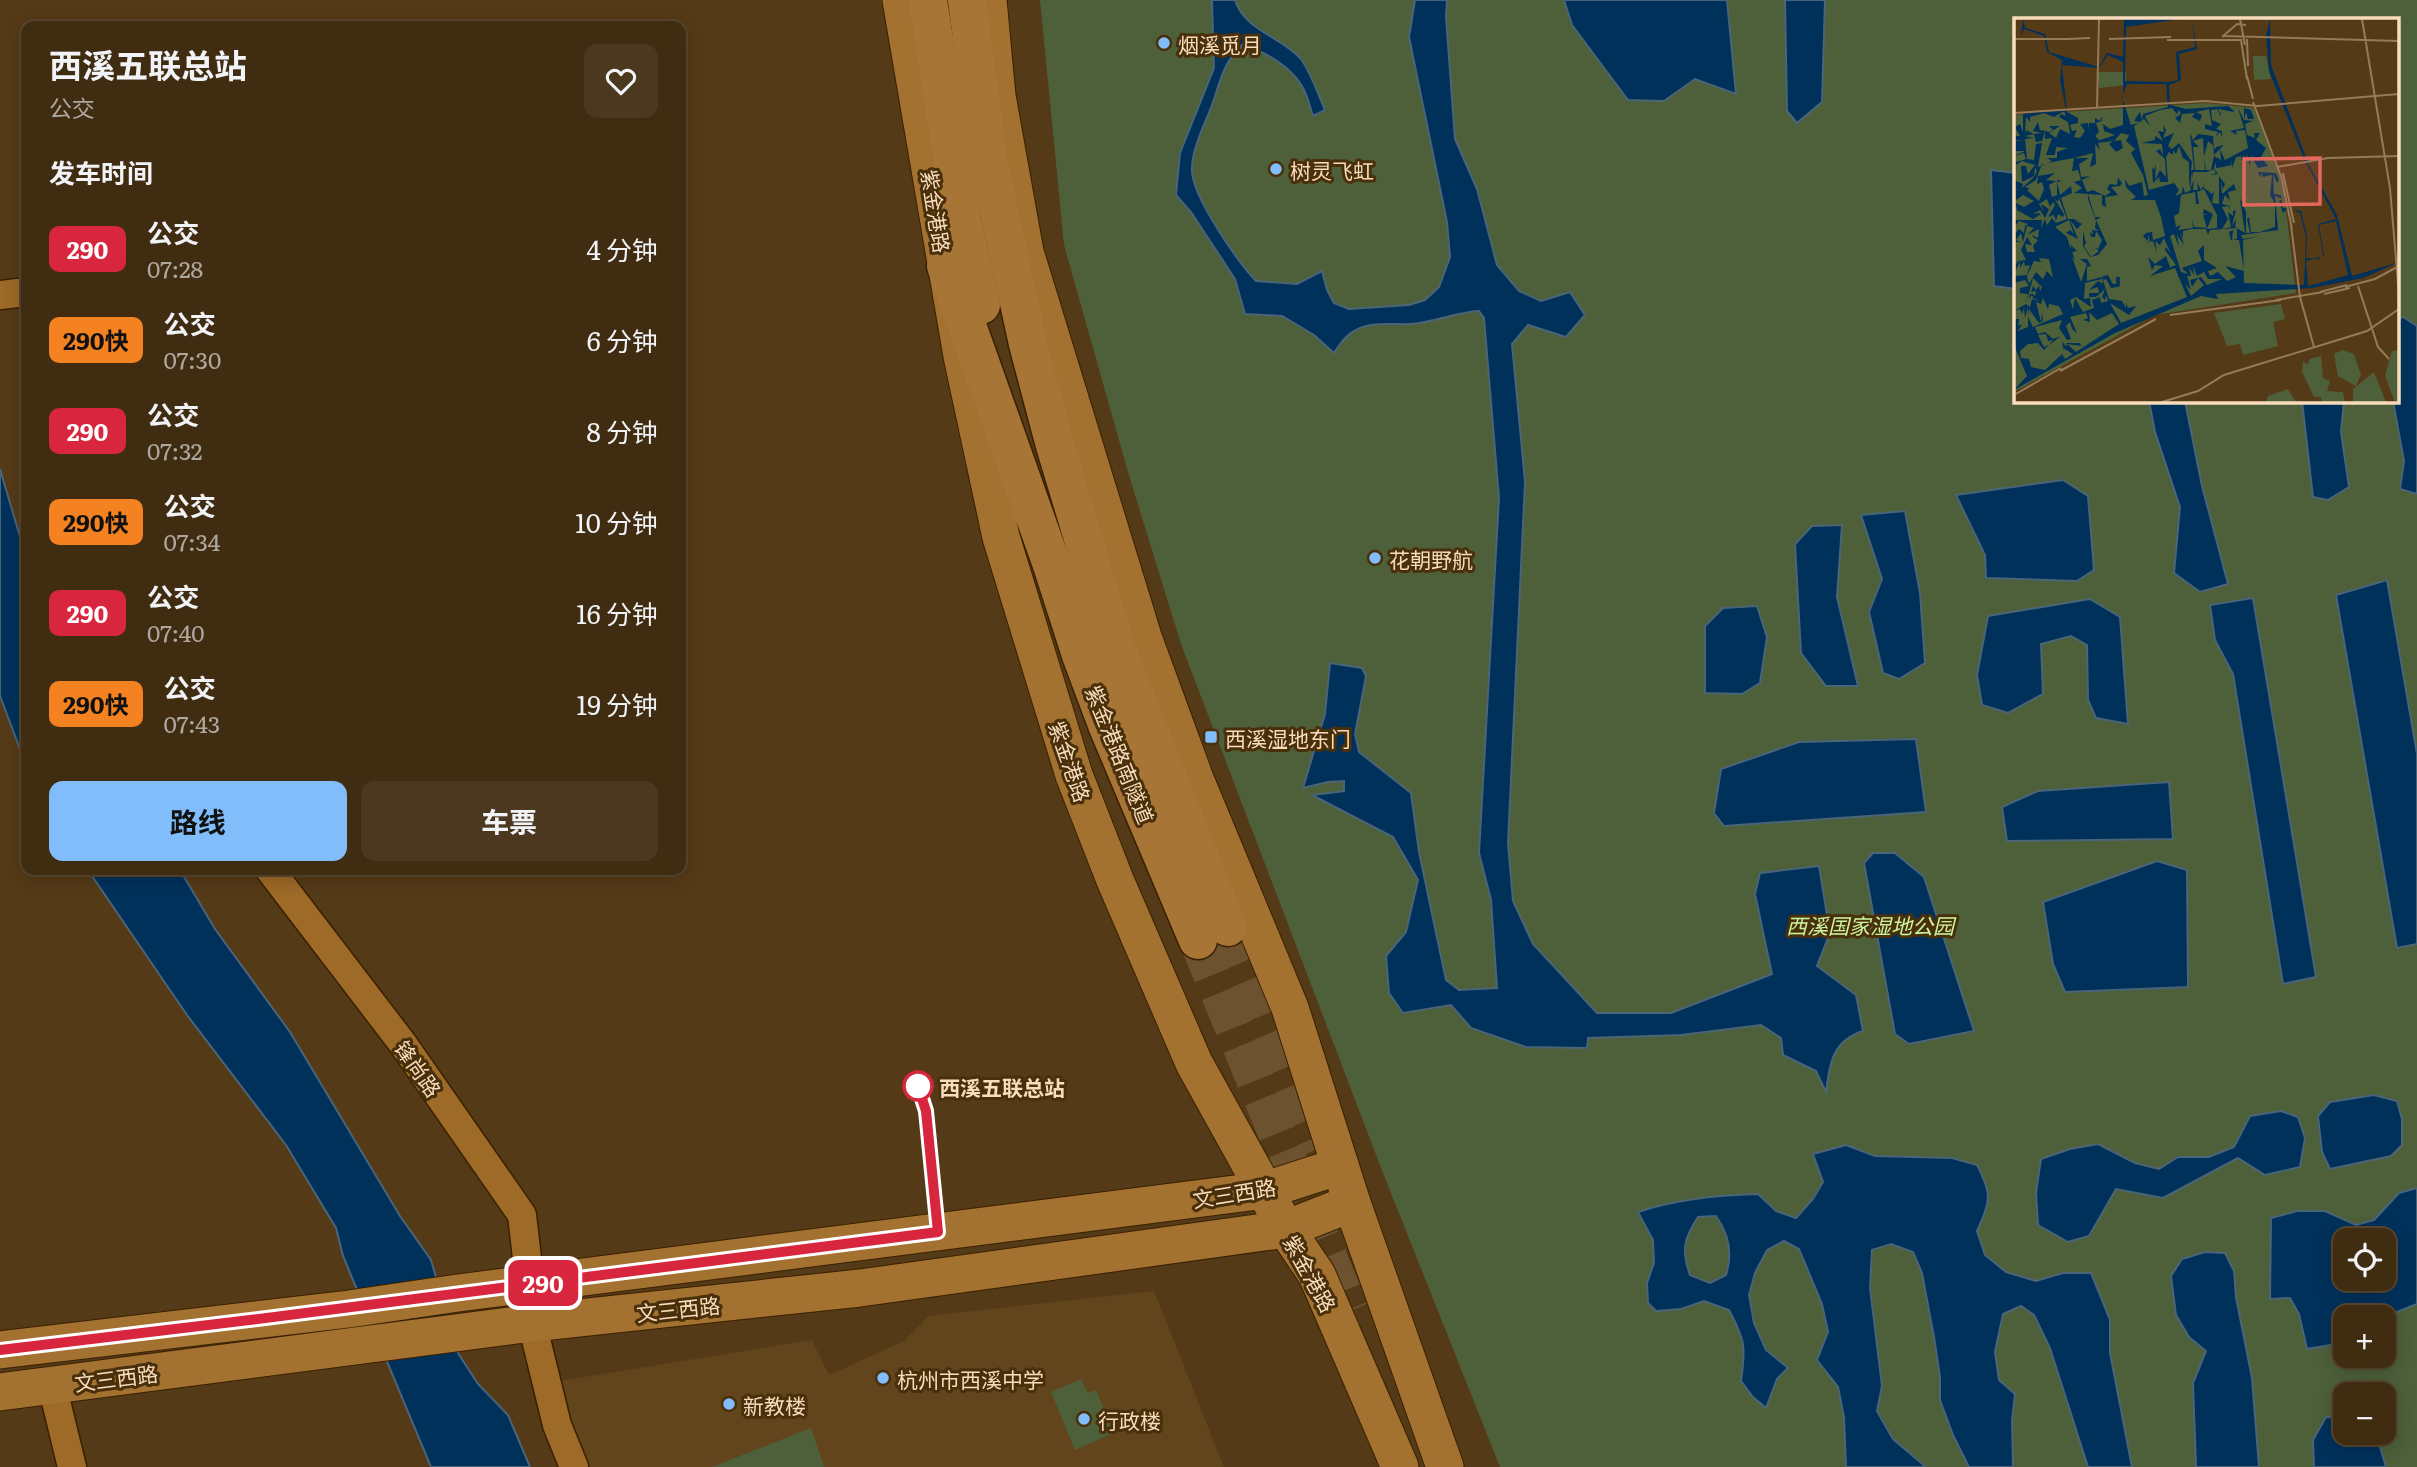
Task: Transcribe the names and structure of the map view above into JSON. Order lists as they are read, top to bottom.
{
  "streets": {
    "highway": ["紫金港路", "紫金港路南隧道"],
    "main road": ["文三西路"],
    "street": ["锋尚路"]
  },
  "crossings": [
    ["紫金港路", "紫金港路南隧道"],
    ["紫金港路", "文三西路"],
    ["锋尚路", "文三西路"]
  ],
  "parks": ["西溪国家湿地公园"],
  "places": {
    "other": [
      "烟溪觅月",
      "树灵飞虹",
      "花朝野航",
      "西溪五联总站",
      "杭州市西溪中学",
      "新教楼",
      "行政楼"
    ],
    "transit": ["西溪湿地东门"]
  },
  "lines": ["bus line 290"],
  "page": {
    "on_map": "290",
    "heading": [
      ["西溪五联总站", "公交"],
      "发车时间"
    ],
    "list": [
      {
        "mark": "290",
        "name": "公交",
        "note": "07:28",
        "value": "4 分钟"
      },
      {
        "mark": "290快",
        "name": "公交",
        "note": "07:30",
        "value": "6 分钟"
      },
      {
        "mark": "290",
        "name": "公交",
        "note": "07:32",
        "value": "8 分钟"
      },
      {
        "mark": "290快",
        "name": "公交",
        "note": "07:34",
        "value": "10 分钟"
      },
      {
        "mark": "290",
        "name": "公交",
        "note": "07:40",
        "value": "16 分钟"
      },
      {
        "mark": "290快",
        "name": "公交",
        "note": "07:43",
        "value": "19 分钟"
      }
    ],
    "buttons": ["路线", "车票"],
    "map_buttons": ["+", "−"]
  }
}
